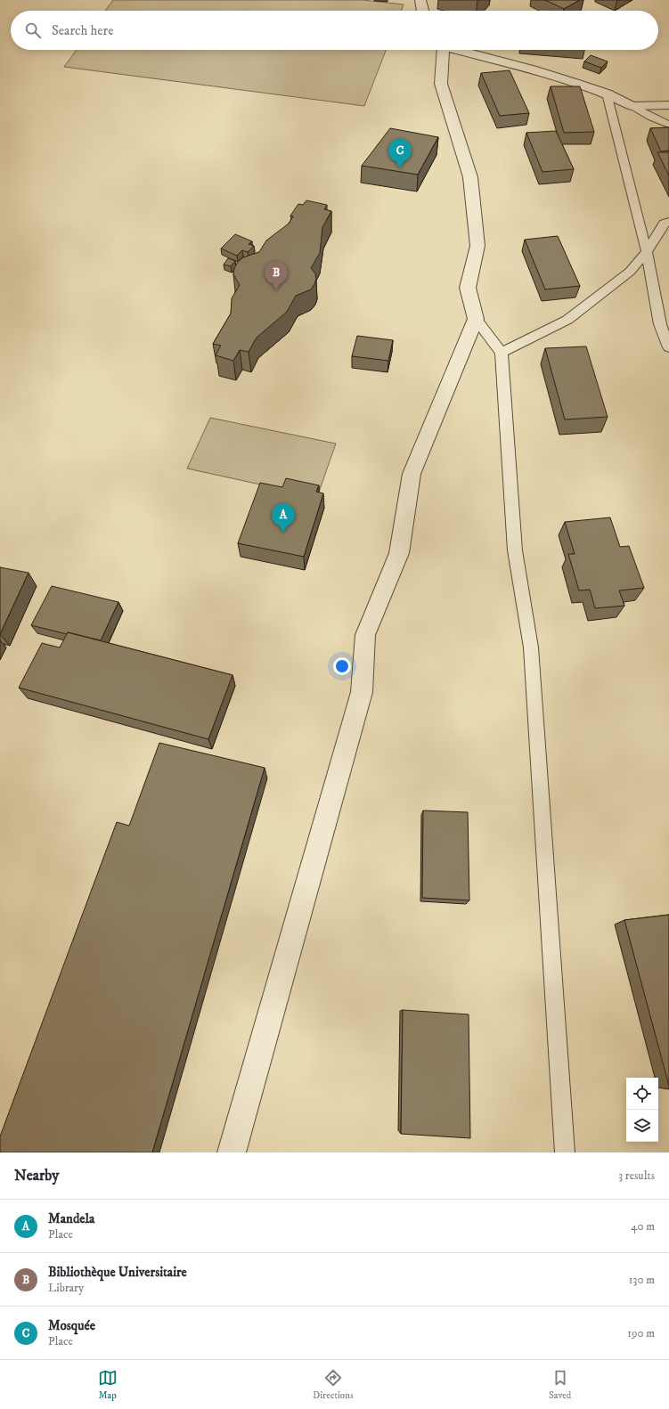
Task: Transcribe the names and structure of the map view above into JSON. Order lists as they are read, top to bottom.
{
  "page": {
    "search": "Search here",
    "pins": ["C", "B", "A"],
    "heading": ["Nearby", "3 results"],
    "list": [
      {
        "mark": "A",
        "name": "Mandela",
        "note": "Place",
        "value": "40 m"
      },
      {
        "mark": "B",
        "name": "Bibliothèque Universitaire",
        "note": "Library",
        "value": "130 m"
      },
      {
        "mark": "C",
        "name": "Mosquée",
        "note": "Place",
        "value": "190 m"
      }
    ],
    "nav": ["Map", "Directions", "Saved"]
  }
}
